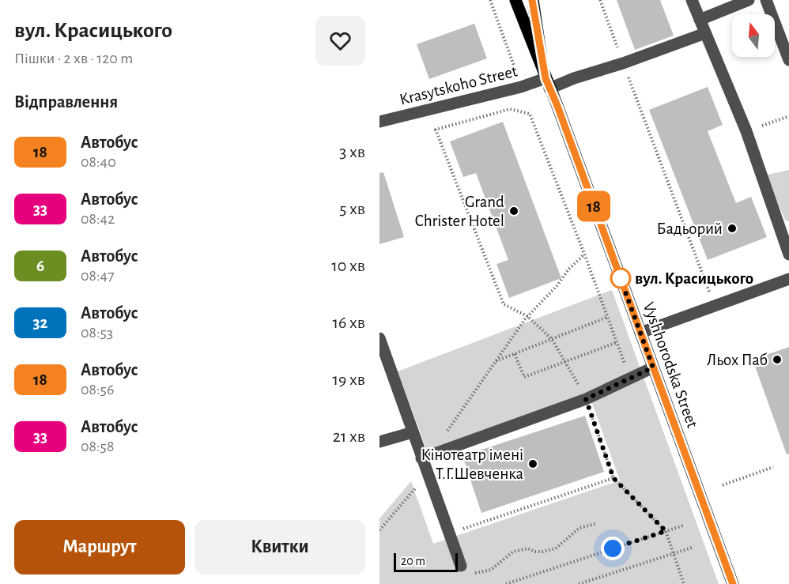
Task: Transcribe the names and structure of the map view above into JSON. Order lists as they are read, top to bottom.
{
  "streets": {
    "main road": ["Vyshhorodska Street"],
    "street": ["Krasytskoho Street"]
  },
  "crossings": [
    ["Krasytskoho Street", "Vyshhorodska Street"]
  ],
  "places": [
    "Grand Christer Hotel",
    "Бадьорий",
    "вул. Красицького",
    "Льох Паб",
    "Кінотеатр імені Т.Г.Шевченка"
  ],
  "lines": ["bus line 18"],
  "scale_bar": "20 m",
  "north": "top",
  "page": {
    "heading": [
      ["вул. Красицького", "Пішки · 2 хв · 120 m"],
      "Відправлення"
    ],
    "on_map": "18",
    "list": [
      {
        "mark": "18",
        "name": "Автобус",
        "note": "08:40",
        "value": "3 хв"
      },
      {
        "mark": "33",
        "name": "Автобус",
        "note": "08:42",
        "value": "5 хв"
      },
      {
        "mark": "6",
        "name": "Автобус",
        "note": "08:47",
        "value": "10 хв"
      },
      {
        "mark": "32",
        "name": "Автобус",
        "note": "08:53",
        "value": "16 хв"
      },
      {
        "mark": "18",
        "name": "Автобус",
        "note": "08:56",
        "value": "19 хв"
      },
      {
        "mark": "33",
        "name": "Автобус",
        "note": "08:58",
        "value": "21 хв"
      }
    ],
    "buttons": ["Маршрут", "Квитки"],
    "scale": "20 m"
  }
}
